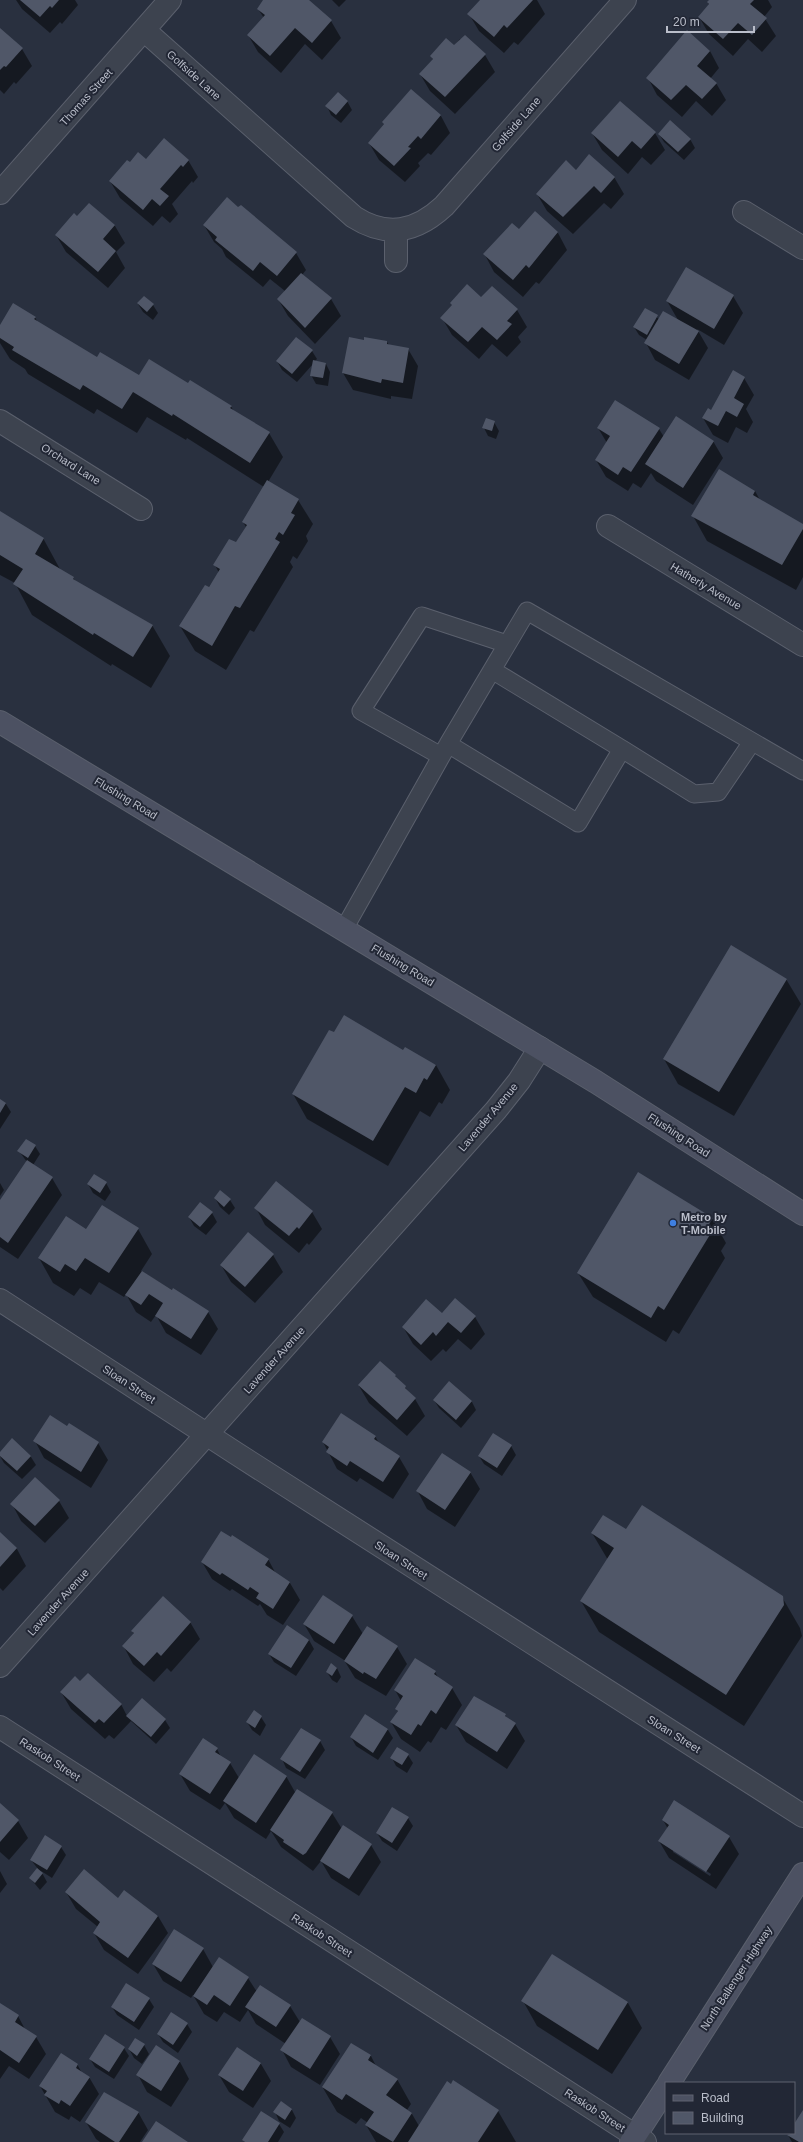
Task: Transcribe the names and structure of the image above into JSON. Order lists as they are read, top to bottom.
{
  "streets": {
    "main road": ["Flushing Road", "North Ballenger Highway"],
    "street": [
      "Golfside Lane",
      "Thomas Street",
      "Orchard Lane",
      "Hatherly Avenue",
      "Lavender Avenue",
      "Sloan Street",
      "Raskob Street"
    ]
  },
  "crossings": [
    ["Golfside Lane", "Thomas Street"],
    ["Flushing Road", "Lavender Avenue"],
    ["Lavender Avenue", "Sloan Street"]
  ],
  "places": ["Metro by T-Mobile"],
  "legend": ["Road", "Building"],
  "scale_bar": "20 m"
}
